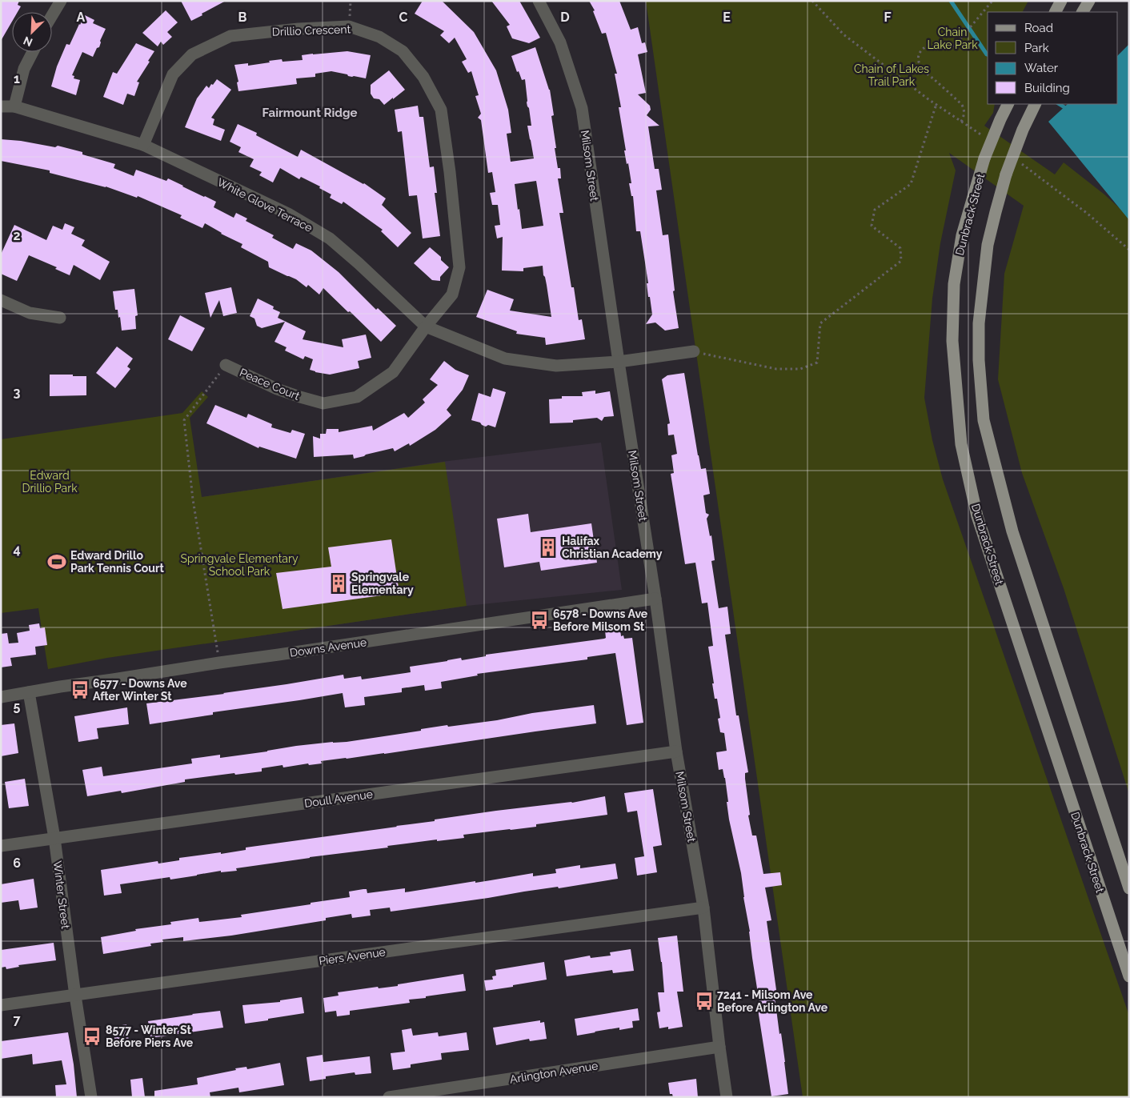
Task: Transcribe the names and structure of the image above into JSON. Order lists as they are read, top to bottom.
{
  "streets": {
    "main road": ["Dunbrack Street"],
    "street": [
      "Drillio Crescent",
      "Milsom Street",
      "White Glove Terrace",
      "Peace Court",
      "Downs Avenue",
      "Doull Avenue",
      "Winter Street",
      "Piers Avenue",
      "Arlington Avenue"
    ]
  },
  "crossings": [
    ["Drillio Crescent", "White Glove Terrace"],
    ["Drillio Crescent", "Peace Court"],
    ["Milsom Street", "White Glove Terrace"],
    ["Milsom Street", "Downs Avenue"],
    ["Milsom Street", "Doull Avenue"],
    ["Milsom Street", "Piers Avenue"],
    ["Milsom Street", "Arlington Avenue"],
    ["White Glove Terrace", "Peace Court"],
    ["Downs Avenue", "Winter Street"],
    ["Doull Avenue", "Winter Street"],
    ["Winter Street", "Piers Avenue"]
  ],
  "districts": ["Fairmount Ridge"],
  "parks": [
    "Chain Lake Park",
    "Chain of Lakes Trail Park",
    "Edward Drillio Park",
    "Springvale Elementary School Park"
  ],
  "places": {
    "building": ["Halifax Christian Academy", "Springvale Elementary"],
    "sports": ["Edward Drillo Park Tennis Court"],
    "bus stop": [
      "6578 - Downs Ave Before Milsom St",
      "6577 - Downs Ave After Winter St",
      "7241 - Milsom Ave Before Arlington Ave",
      "8577 - Winter St Before Piers Ave"
    ]
  },
  "legend": [
    "Road",
    "Park",
    "Water",
    "Building"
  ],
  "north": "bottom left",
  "grid": {
    "columns": [
      "A",
      "B",
      "C",
      "D",
      "E",
      "F"
    ],
    "rows": [
      "1",
      "2",
      "3",
      "4",
      "5",
      "6",
      "7"
    ]
  }
}
